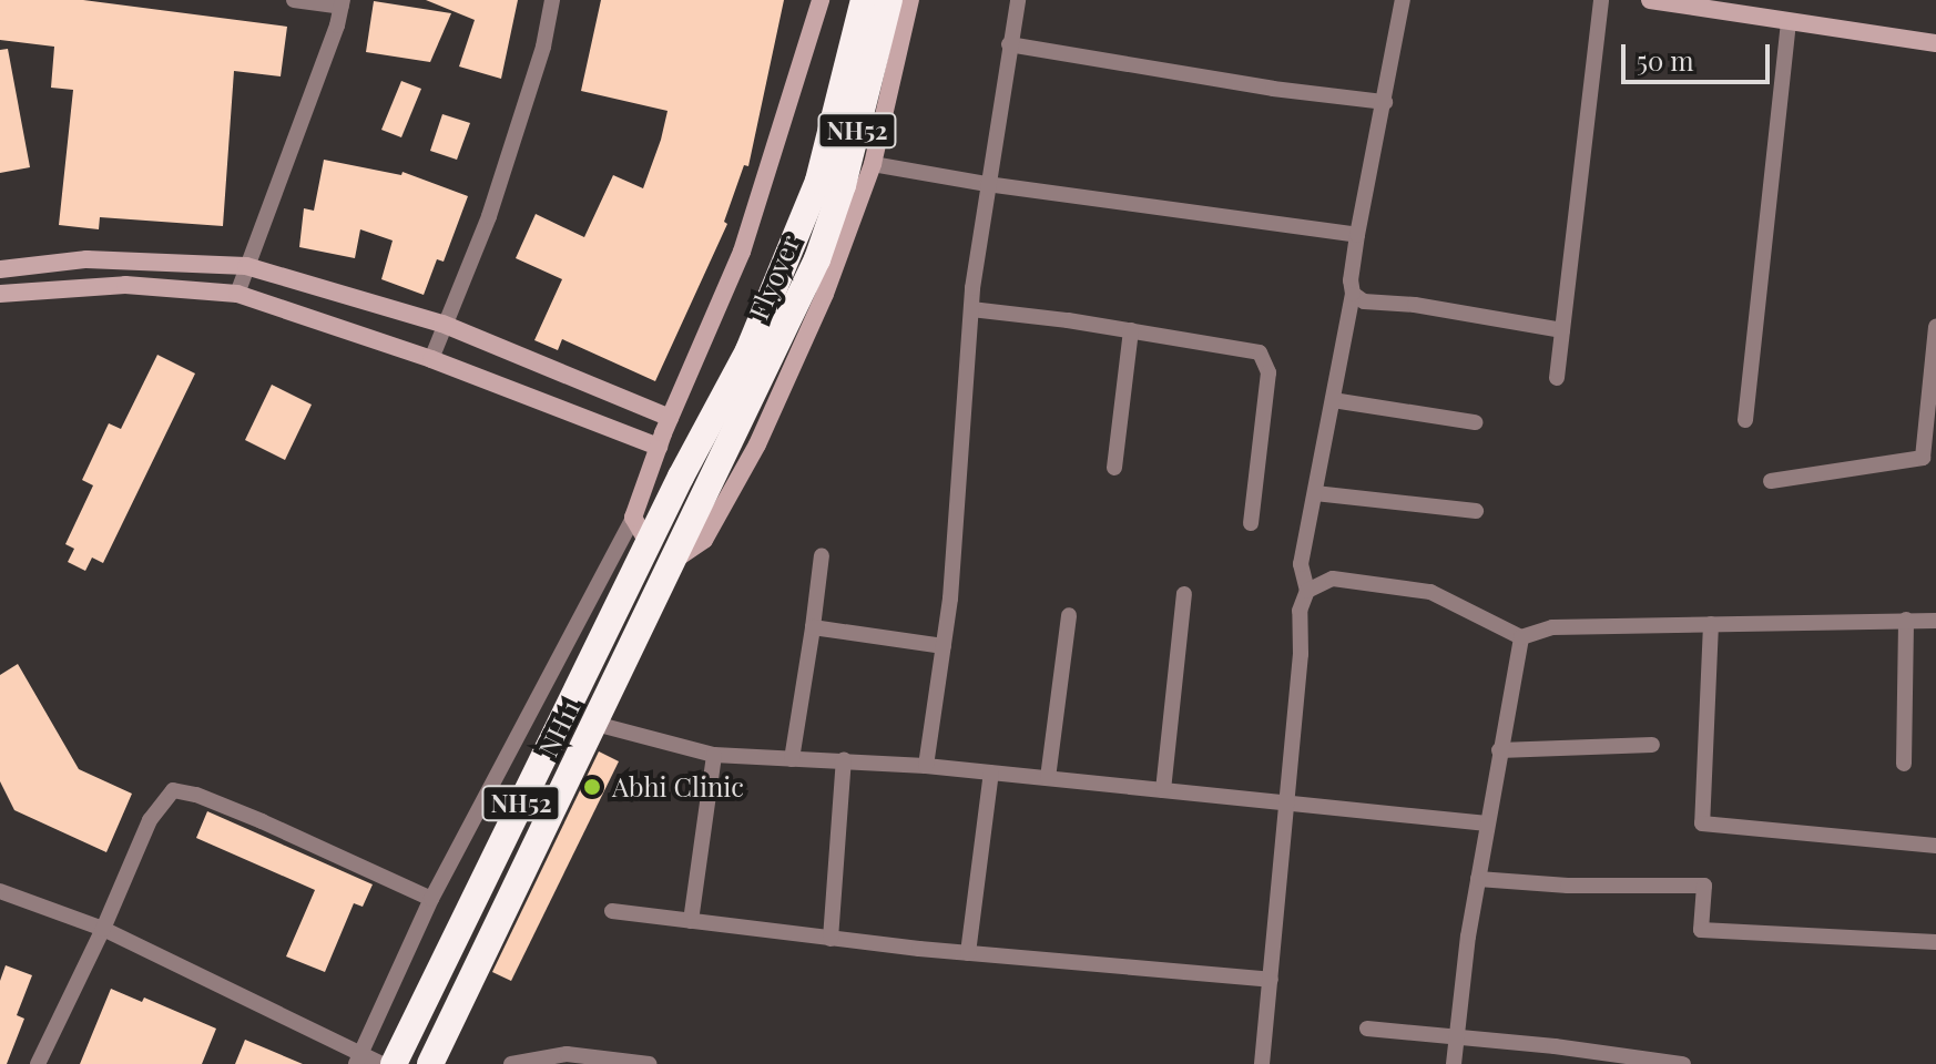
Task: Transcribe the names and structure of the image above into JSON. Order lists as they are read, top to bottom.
{
  "streets": {
    "highway": ["NH52", "Flyover", "NH11"]
  },
  "crossings": [
    ["NH52", "Flyover"],
    ["Flyover", "NH11"]
  ],
  "places": ["Abhi Clinic"],
  "scale_bar": "50 m"
}
